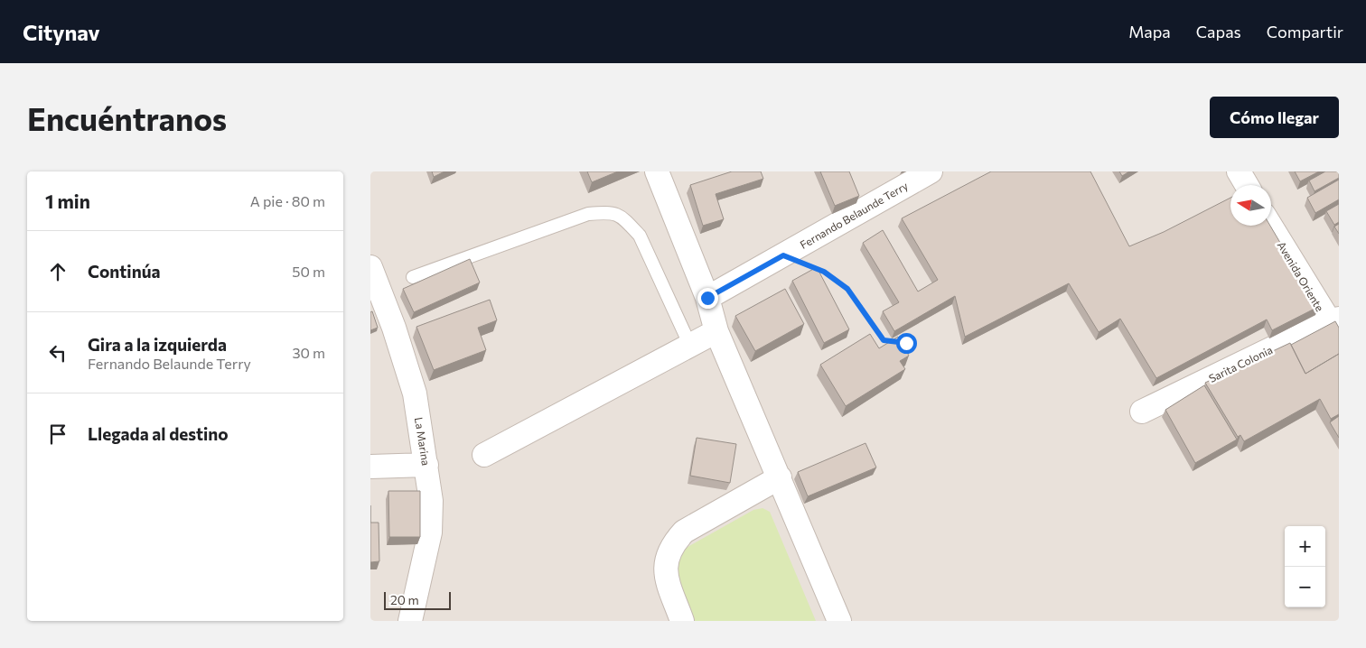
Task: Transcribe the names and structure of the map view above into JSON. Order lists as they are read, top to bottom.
{
  "streets": {
    "street": [
      "Fernando Belaunde Terry",
      "Avenida Oriente",
      "Sarita Colonia",
      "La Marina"
    ]
  },
  "crossings": [
    ["Avenida Oriente", "Sarita Colonia"]
  ],
  "scale_bar": "20 m",
  "north": "left",
  "page": {
    "header": "Citynav",
    "nav": ["Mapa", "Capas", "Compartir"],
    "buttons": "Cómo llegar",
    "title": "Encuéntranos",
    "heading": ["1 min", "A pie · 80 m"],
    "list": [
      ["Continúa", "50 m"],
      ["Gira a la izquierda", "Fernando Belaunde Terry", "30 m"],
      "Llegada al destino"
    ],
    "map_buttons": ["+", "−"],
    "scale": "20 m"
  }
}
